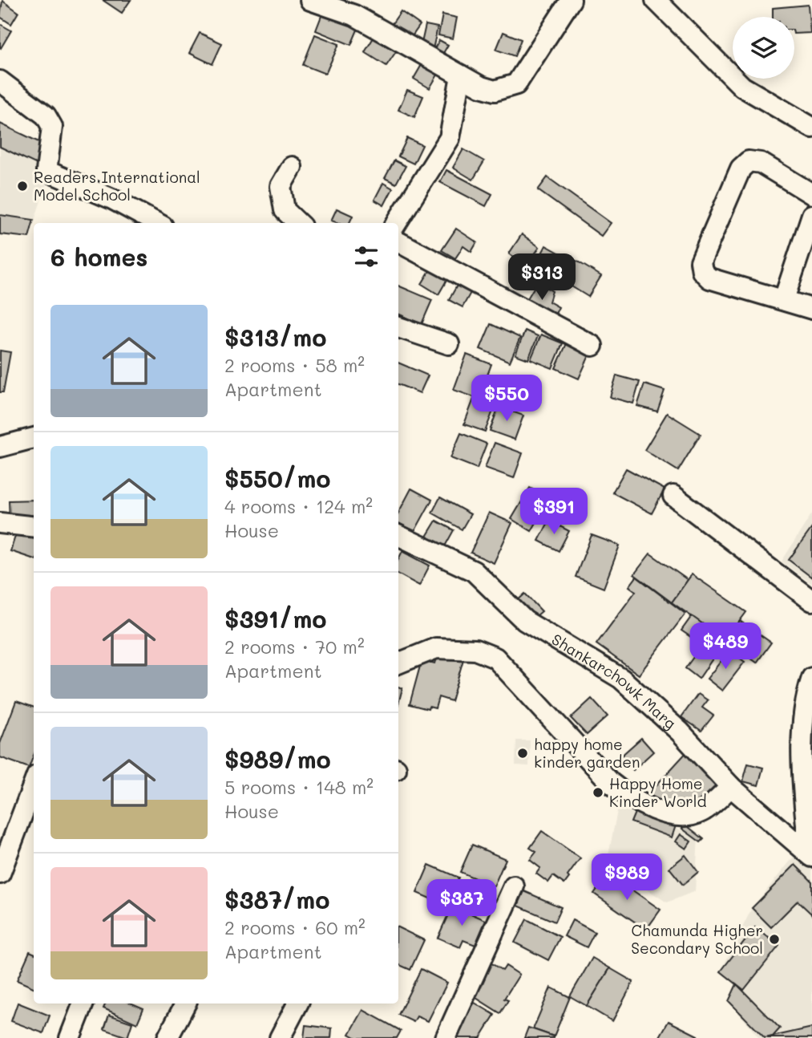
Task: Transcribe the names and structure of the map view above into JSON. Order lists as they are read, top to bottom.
{
  "streets": {
    "street": ["Shankarchowk Marg"]
  },
  "places": [
    "Readers International Model School",
    "happy home kinder garden",
    "Happy Home Kinder World",
    "Chamunda Higher Secondary School"
  ],
  "page": {
    "heading": "6 homes",
    "price": [
      "$313",
      "$550",
      "$391",
      "$489",
      "$989",
      "$387"
    ],
    "list": [
      {
        "name": "$313/mo",
        "note": "2 rooms · 58 m² · Apartment"
      },
      {
        "name": "$550/mo",
        "note": "4 rooms · 124 m² · House"
      },
      {
        "name": "$391/mo",
        "note": "2 rooms · 70 m² · Apartment"
      },
      {
        "name": "$989/mo",
        "note": "5 rooms · 148 m² · House"
      },
      {
        "name": "$387/mo",
        "note": "2 rooms · 60 m² · Apartment"
      }
    ]
  }
}
